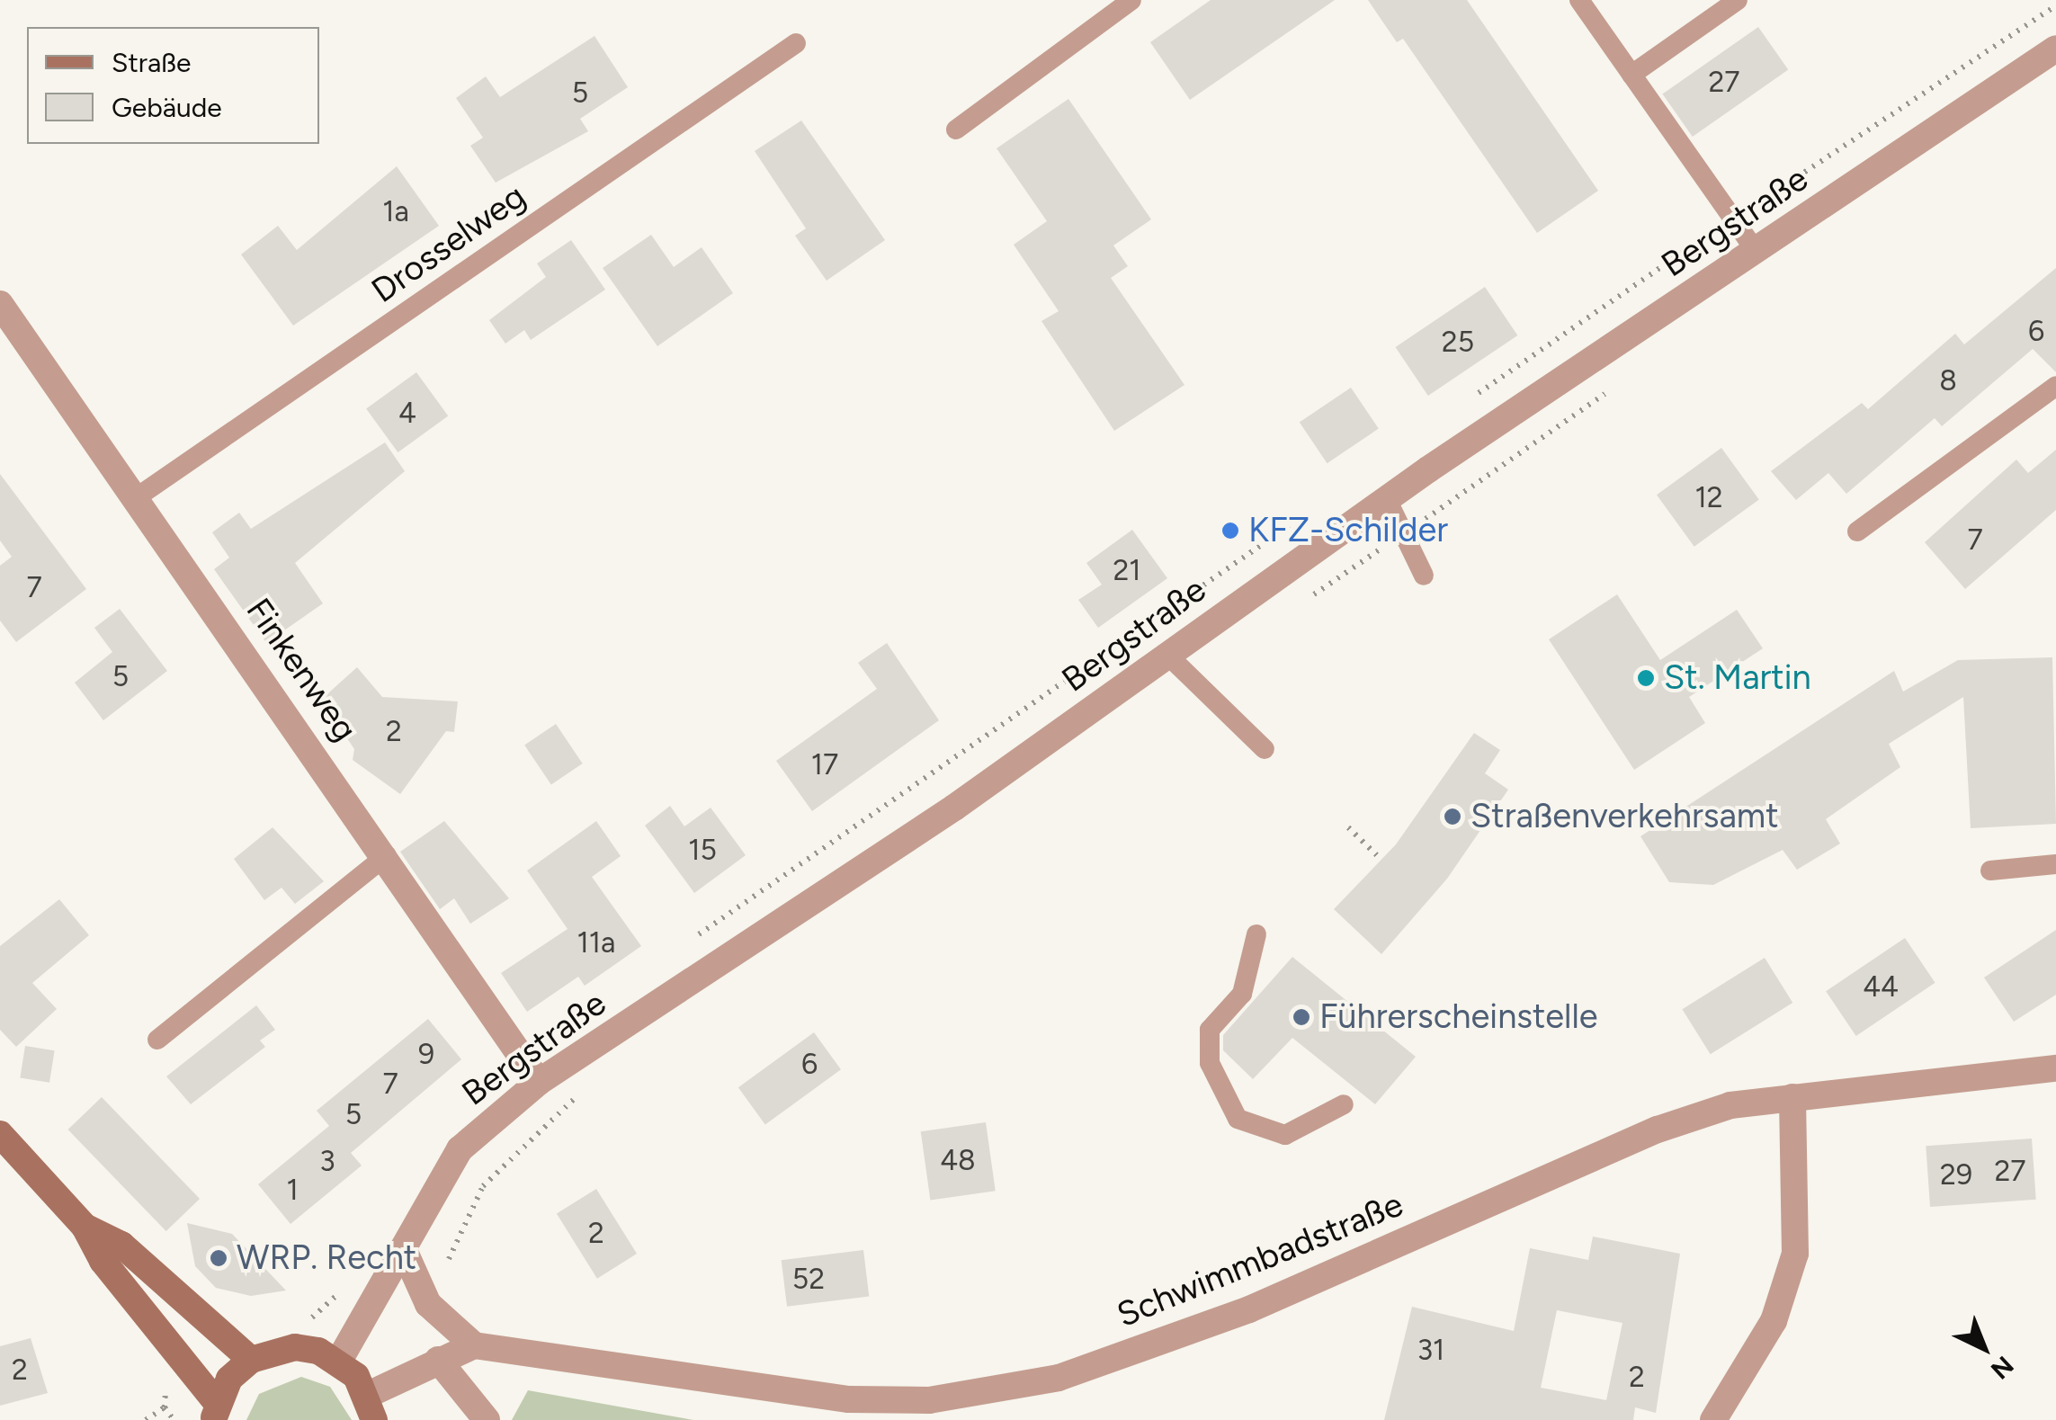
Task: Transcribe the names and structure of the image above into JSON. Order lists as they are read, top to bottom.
{
  "streets": {
    "street": ["Bergstraße", "Finkenweg", "Schwimmbadstraße"],
    "lane": ["Drosselweg"]
  },
  "crossings": [
    ["Bergstraße", "Finkenweg"],
    ["Drosselweg", "Finkenweg"]
  ],
  "places": [
    "KFZ-Schilder",
    "St. Martin",
    "Straßenverkehrsamt",
    "Führerscheinstelle",
    "WRP. Recht"
  ],
  "house_numbers": [
    "27",
    "5",
    "1a",
    "6",
    "25",
    "8",
    "4",
    "12",
    "7",
    "21",
    "7",
    "5",
    "2",
    "17",
    "15",
    "11a",
    "44",
    "9",
    "6",
    "7",
    "5",
    "48",
    "3",
    "27",
    "29",
    "1",
    "2",
    "52",
    "31",
    "2",
    "2"
  ],
  "legend": ["Straße", "Gebäude"],
  "north": "bottom right"
}
